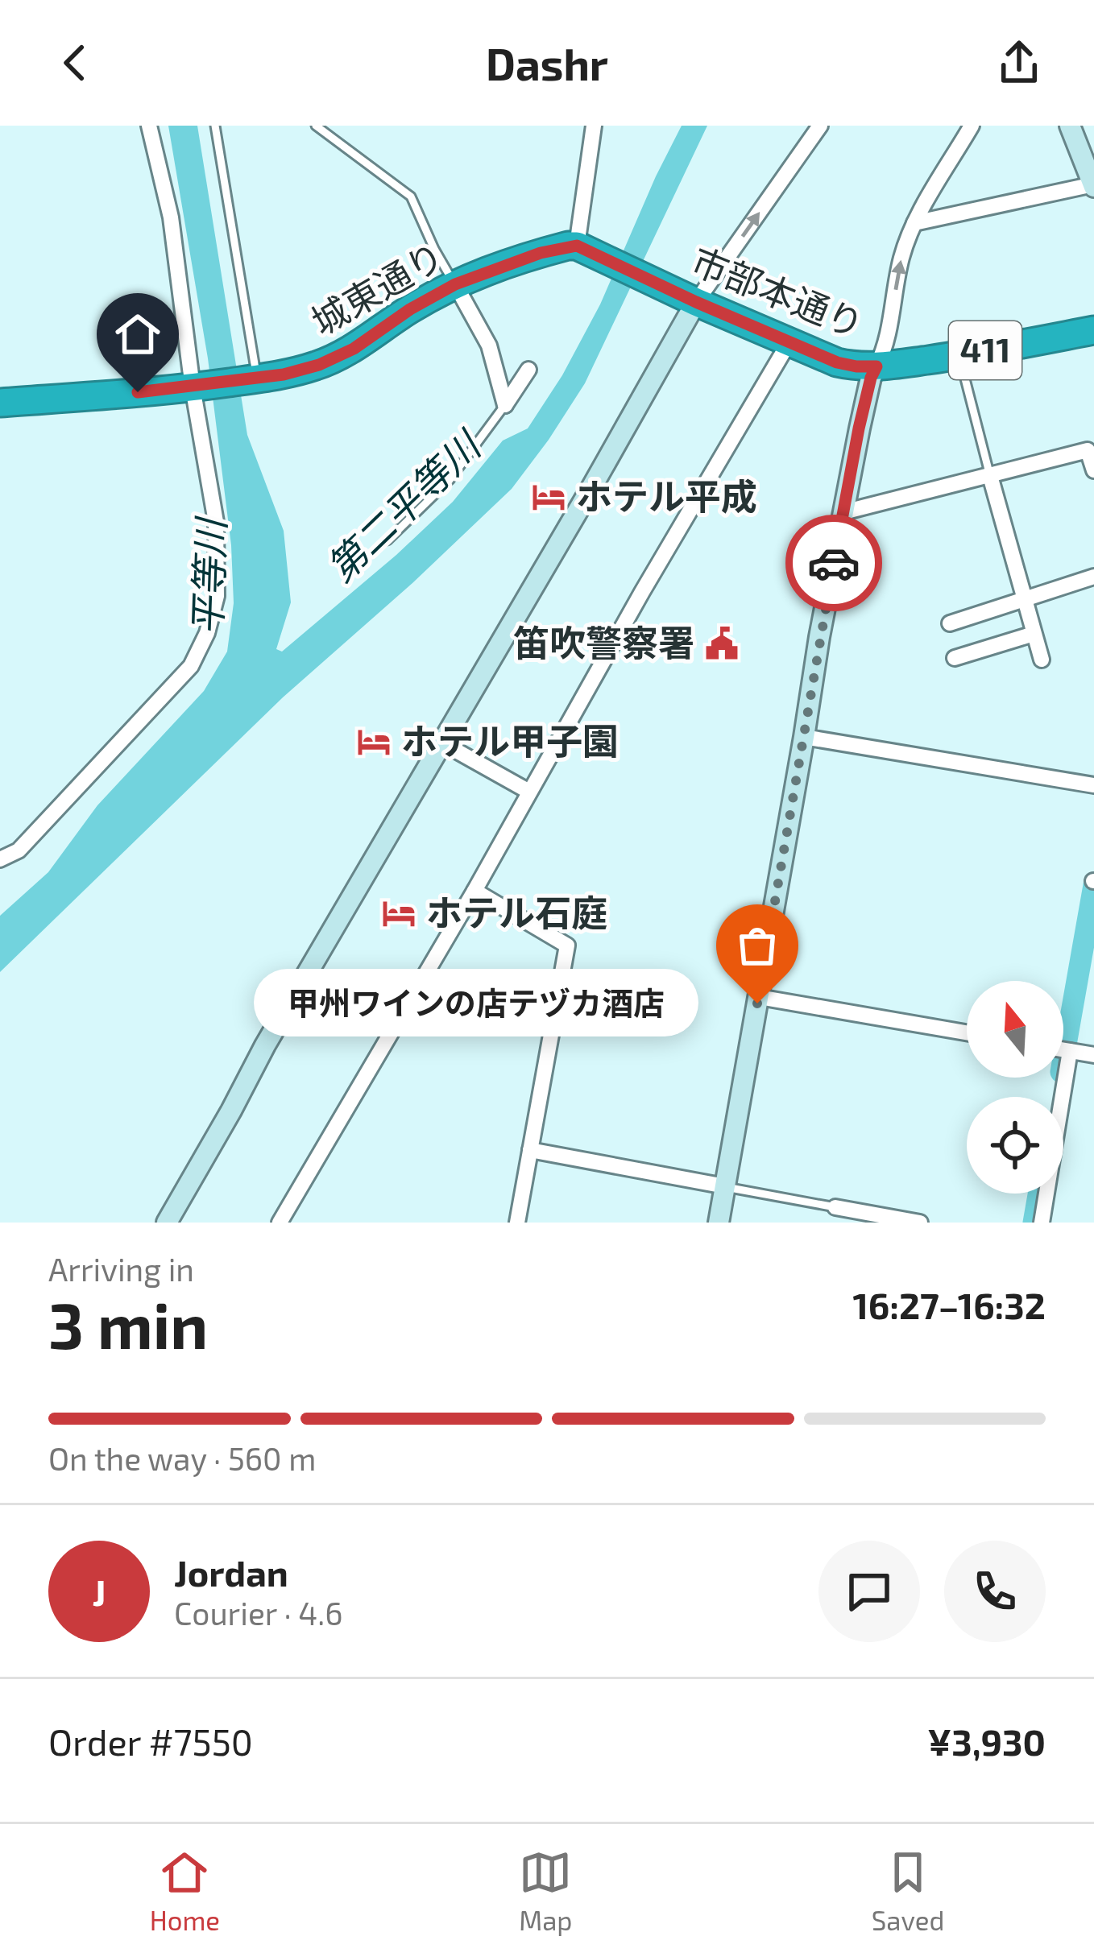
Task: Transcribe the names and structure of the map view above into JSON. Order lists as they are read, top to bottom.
{
  "streets": {
    "highway": ["城東通り", "市部本通り", "411"]
  },
  "crossings": [
    ["城東通り", "市部本通り"]
  ],
  "water": ["第二平等川", "平等川"],
  "places": {
    "hotel": ["ホテル平成", "ホテル甲子園", "ホテル石庭"],
    "public building": ["笛吹警察署"],
    "other": ["甲州ワインの店テヅカ酒店"]
  },
  "north": "top",
  "page": {
    "header": "Dashr",
    "bubble": "甲州ワインの店テヅカ酒店",
    "heading": ["3 min", "Arriving in", "16:27–16:32"],
    "panel": [
      "Jordan",
      "Courier · 4.6",
      "Order #7550",
      "¥3,930"
    ],
    "bar": "On the way · 560 m",
    "round": "J",
    "tabs": ["Home", "Map", "Saved"]
  }
}
